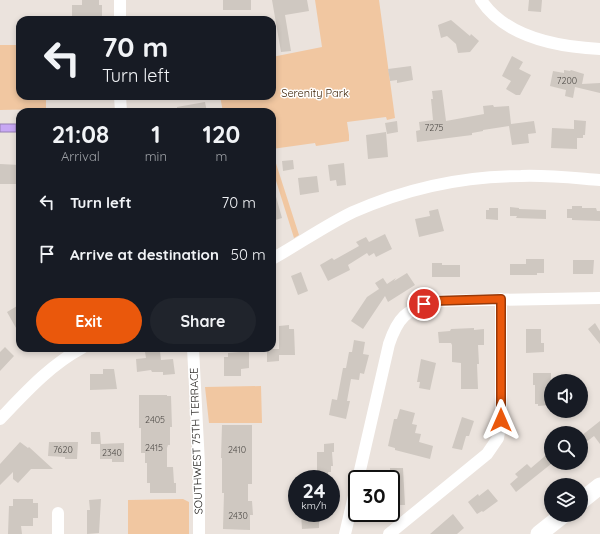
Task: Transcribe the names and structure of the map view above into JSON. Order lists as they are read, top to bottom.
{
  "streets": {
    "street": ["SOUTHWEST 75TH TERRACE"]
  },
  "parks": ["Serenity Park"],
  "house_numbers": [
    "7200",
    "7275",
    "2405",
    "2415",
    "7620",
    "2410",
    "2340",
    "2430"
  ],
  "page": {
    "turn": ["70 m", "Turn left"],
    "eta": [
      "21:08",
      "Arrival",
      "1",
      "min",
      "120",
      "m"
    ],
    "list": [
      {
        "name": "Turn left",
        "value": "70 m"
      },
      {
        "name": "Arrive at destination",
        "value": "50 m"
      }
    ],
    "buttons": ["Exit", "Share"],
    "speed": "24 km/h",
    "limit": "30"
  }
}
